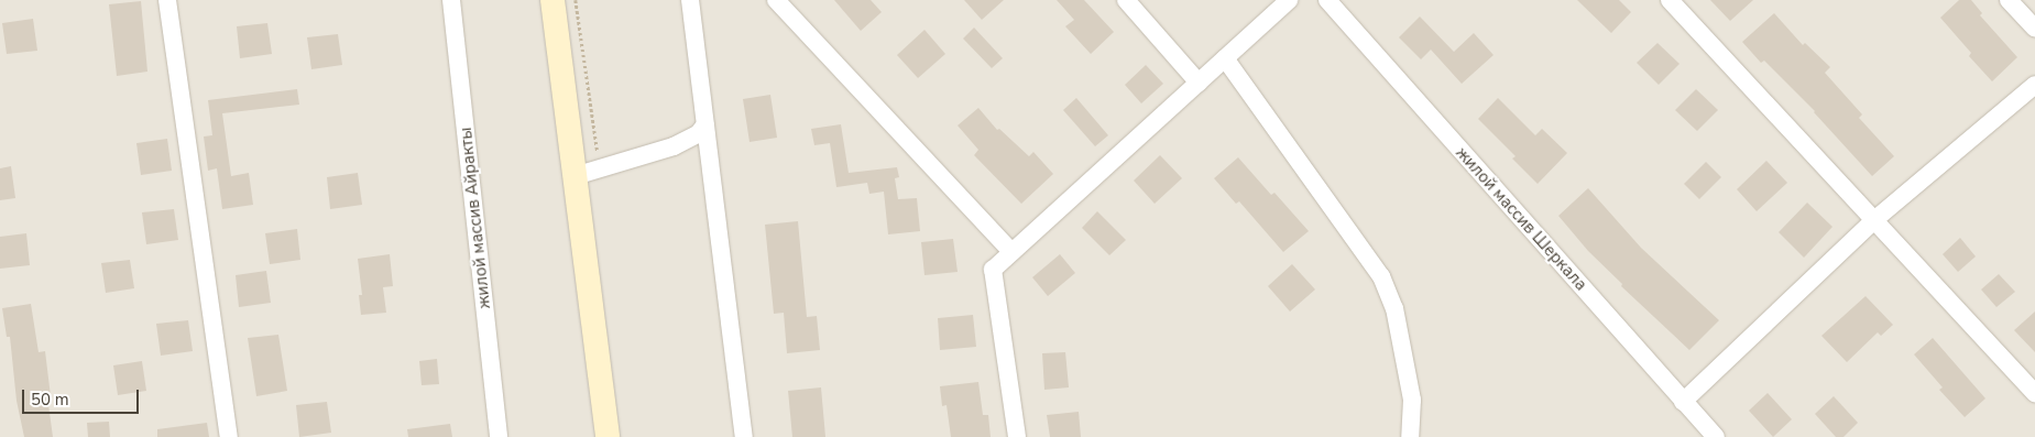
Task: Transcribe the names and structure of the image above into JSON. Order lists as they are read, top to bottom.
{
  "streets": {
    "street": ["жилой массив Айракты", "жилой массив Шеркала"]
  },
  "scale_bar": "50 m"
}
